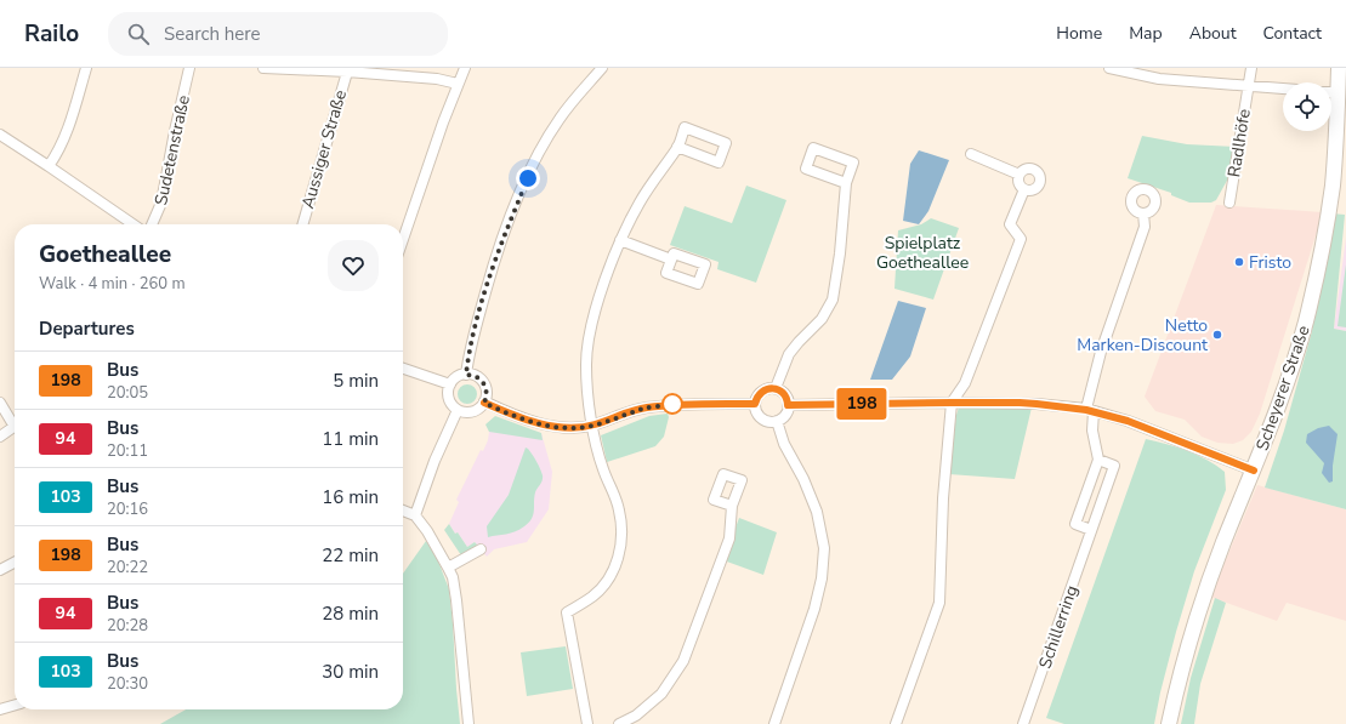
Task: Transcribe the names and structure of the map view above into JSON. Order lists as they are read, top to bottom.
{
  "streets": {
    "street": [
      "Radlhöfe",
      "Aussiger Straße",
      "Sudetenstraße",
      "Scheyerer Straße",
      "Schillerring"
    ]
  },
  "parks": ["Spielplatz Goetheallee"],
  "places": ["Fristo", "Netto Marken-Discount"],
  "lines": ["bus line 198"],
  "page": {
    "header": "Railo",
    "search": "Search here",
    "nav": [
      "Home",
      "Map",
      "About",
      "Contact"
    ],
    "on_map": "198",
    "heading": [
      ["Goetheallee", "Walk · 4 min · 260 m"],
      "Departures"
    ],
    "list": [
      {
        "mark": "198",
        "name": "Bus",
        "note": "20:05",
        "value": "5 min"
      },
      {
        "mark": "94",
        "name": "Bus",
        "note": "20:11",
        "value": "11 min"
      },
      {
        "mark": "103",
        "name": "Bus",
        "note": "20:16",
        "value": "16 min"
      },
      {
        "mark": "198",
        "name": "Bus",
        "note": "20:22",
        "value": "22 min"
      },
      {
        "mark": "94",
        "name": "Bus",
        "note": "20:28",
        "value": "28 min"
      },
      {
        "mark": "103",
        "name": "Bus",
        "note": "20:30",
        "value": "30 min"
      }
    ]
  }
}
